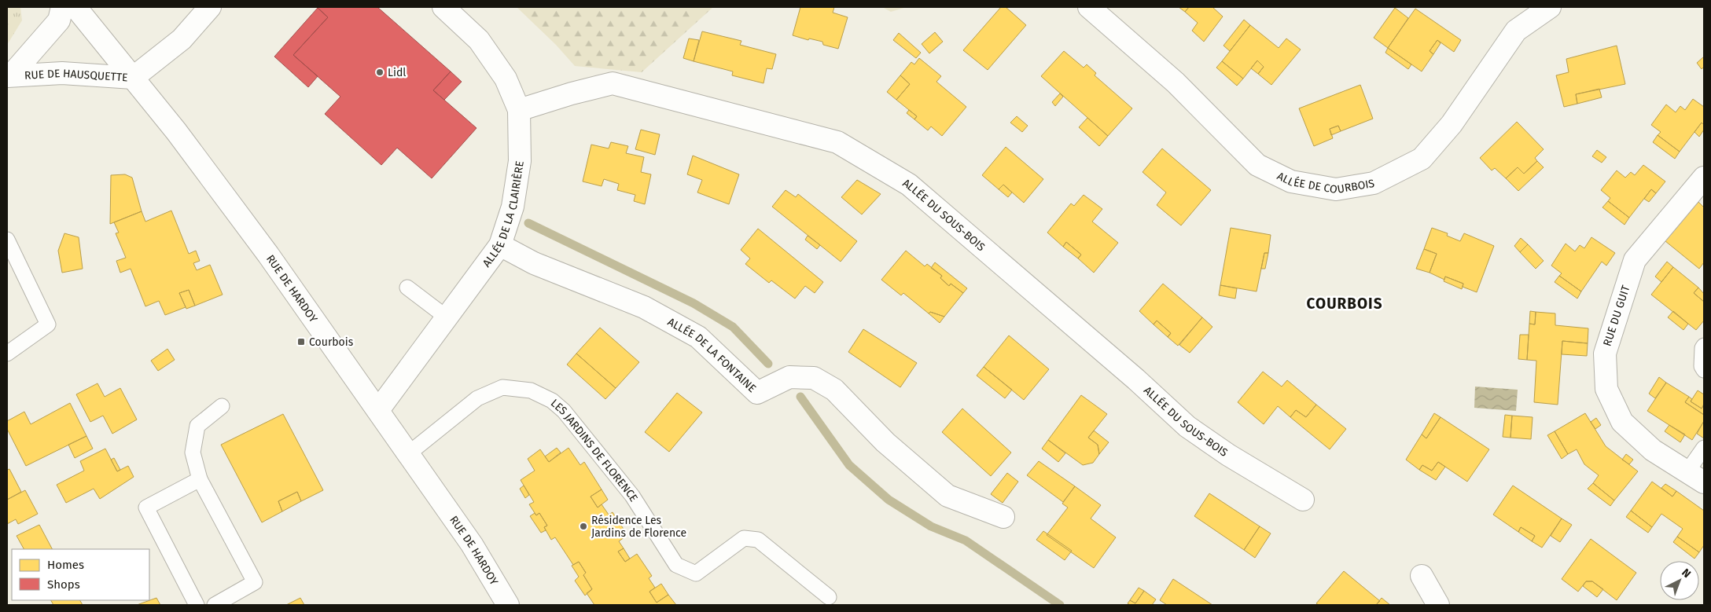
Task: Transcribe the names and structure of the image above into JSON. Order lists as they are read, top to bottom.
{
  "streets": {
    "street": [
      "RUE DE HAUSQUETTE",
      "ALLÉE DE COURBOIS",
      "ALLÉE DE LA CLAIRIÈRE",
      "ALLÉE DU SOUS-BOIS",
      "RUE DE HARDOY",
      "RUE DU GUIT",
      "ALLÉE DE LA FONTAINE"
    ],
    "lane": ["LES JARDINS DE FLORENCE"]
  },
  "crossings": [
    ["RUE DE HAUSQUETTE", "RUE DE HARDOY"],
    ["ALLÉE DE LA CLAIRIÈRE", "ALLÉE DU SOUS-BOIS"],
    ["ALLÉE DE LA CLAIRIÈRE", "RUE DE HARDOY"],
    ["ALLÉE DE LA CLAIRIÈRE", "ALLÉE DE LA FONTAINE"],
    ["RUE DE HARDOY", "LES JARDINS DE FLORENCE"]
  ],
  "districts": ["COURBOIS"],
  "places": {
    "other": ["Lidl", "Résidence Les Jardins de Florence"],
    "transit": ["Courbois"]
  },
  "legend": ["Homes", "Shops"],
  "north": "top right"
}
